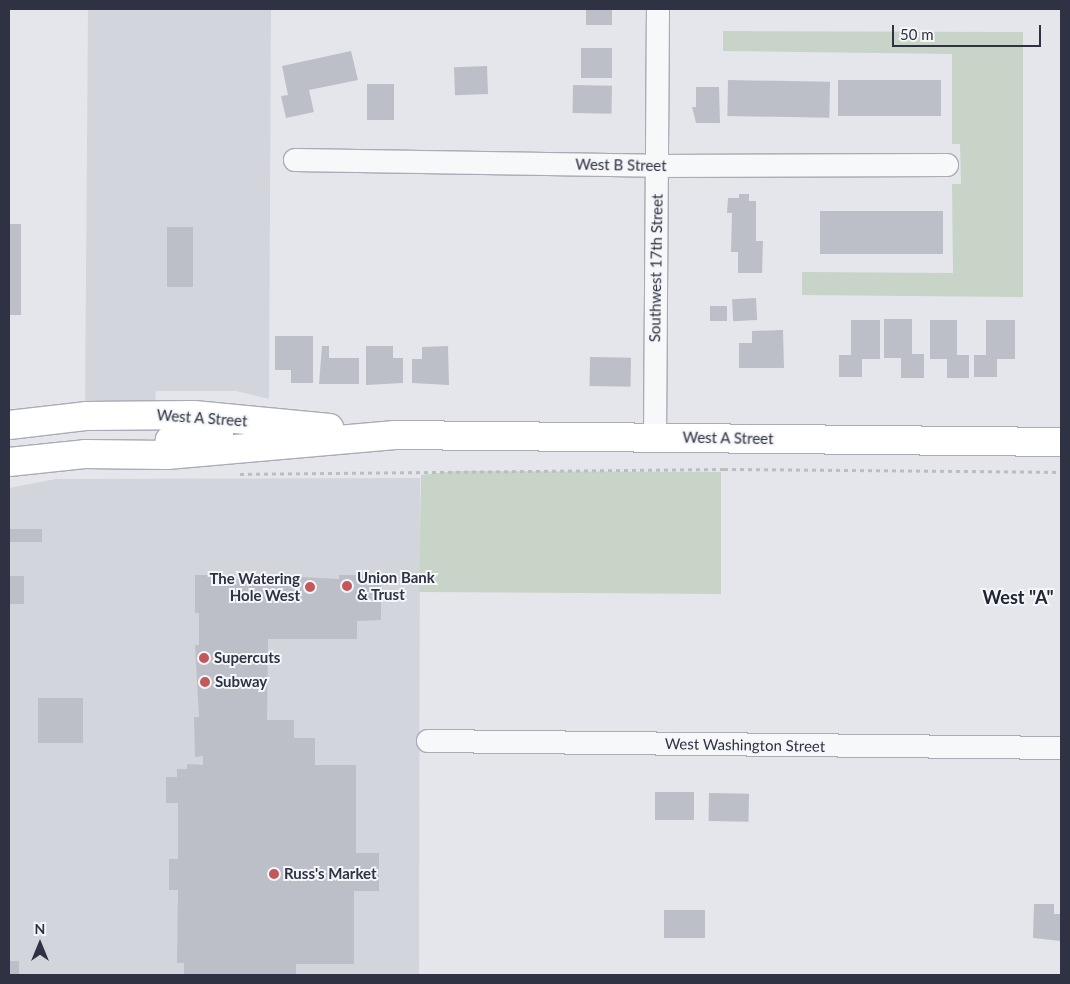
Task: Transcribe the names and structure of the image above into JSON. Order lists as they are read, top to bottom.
{
  "streets": {
    "main road": ["West A Street"],
    "street": ["West B Street", "Southwest 17th Street", "West Washington Street"]
  },
  "crossings": [
    ["West B Street", "Southwest 17th Street"],
    ["Southwest 17th Street", "West A Street"]
  ],
  "districts": ["West \"A\""],
  "places": [
    "Union Bank & Trust",
    "The Watering Hole West",
    "Supercuts",
    "Subway",
    "Russ's Market"
  ],
  "scale_bar": "50 m",
  "north": "top"
}
